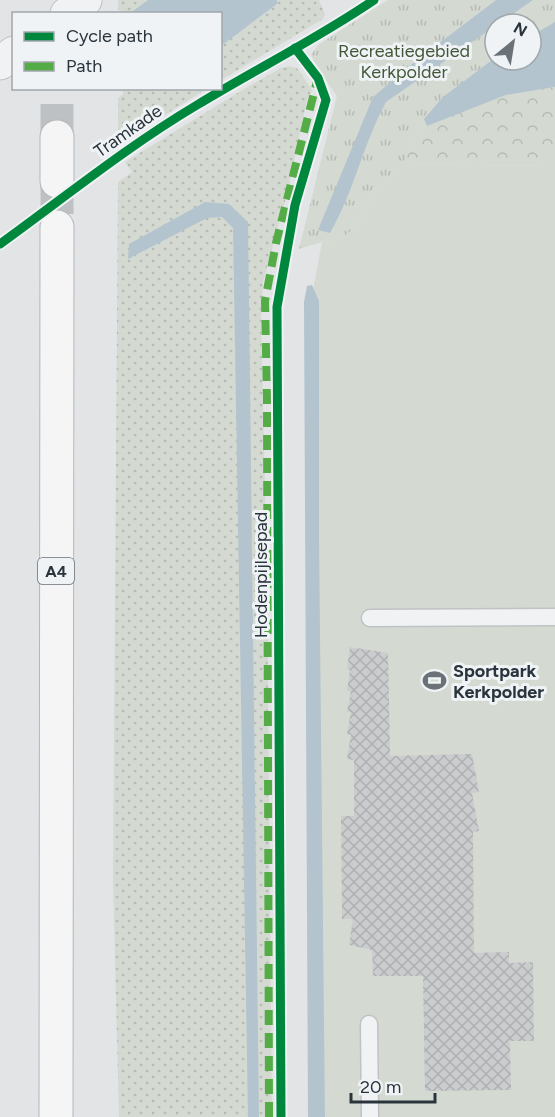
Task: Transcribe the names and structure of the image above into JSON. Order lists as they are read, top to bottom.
{
  "streets": {
    "highway": ["A4"],
    "cycle path": ["Tramkade", "Hodenpijlsepad"]
  },
  "parks": ["Recreatiegebied Kerkpolder"],
  "places": {
    "sports": ["Sportpark Kerkpolder"]
  },
  "legend": ["Cycle path", "Path"],
  "scale_bar": "20 m",
  "north": "top right"
}
